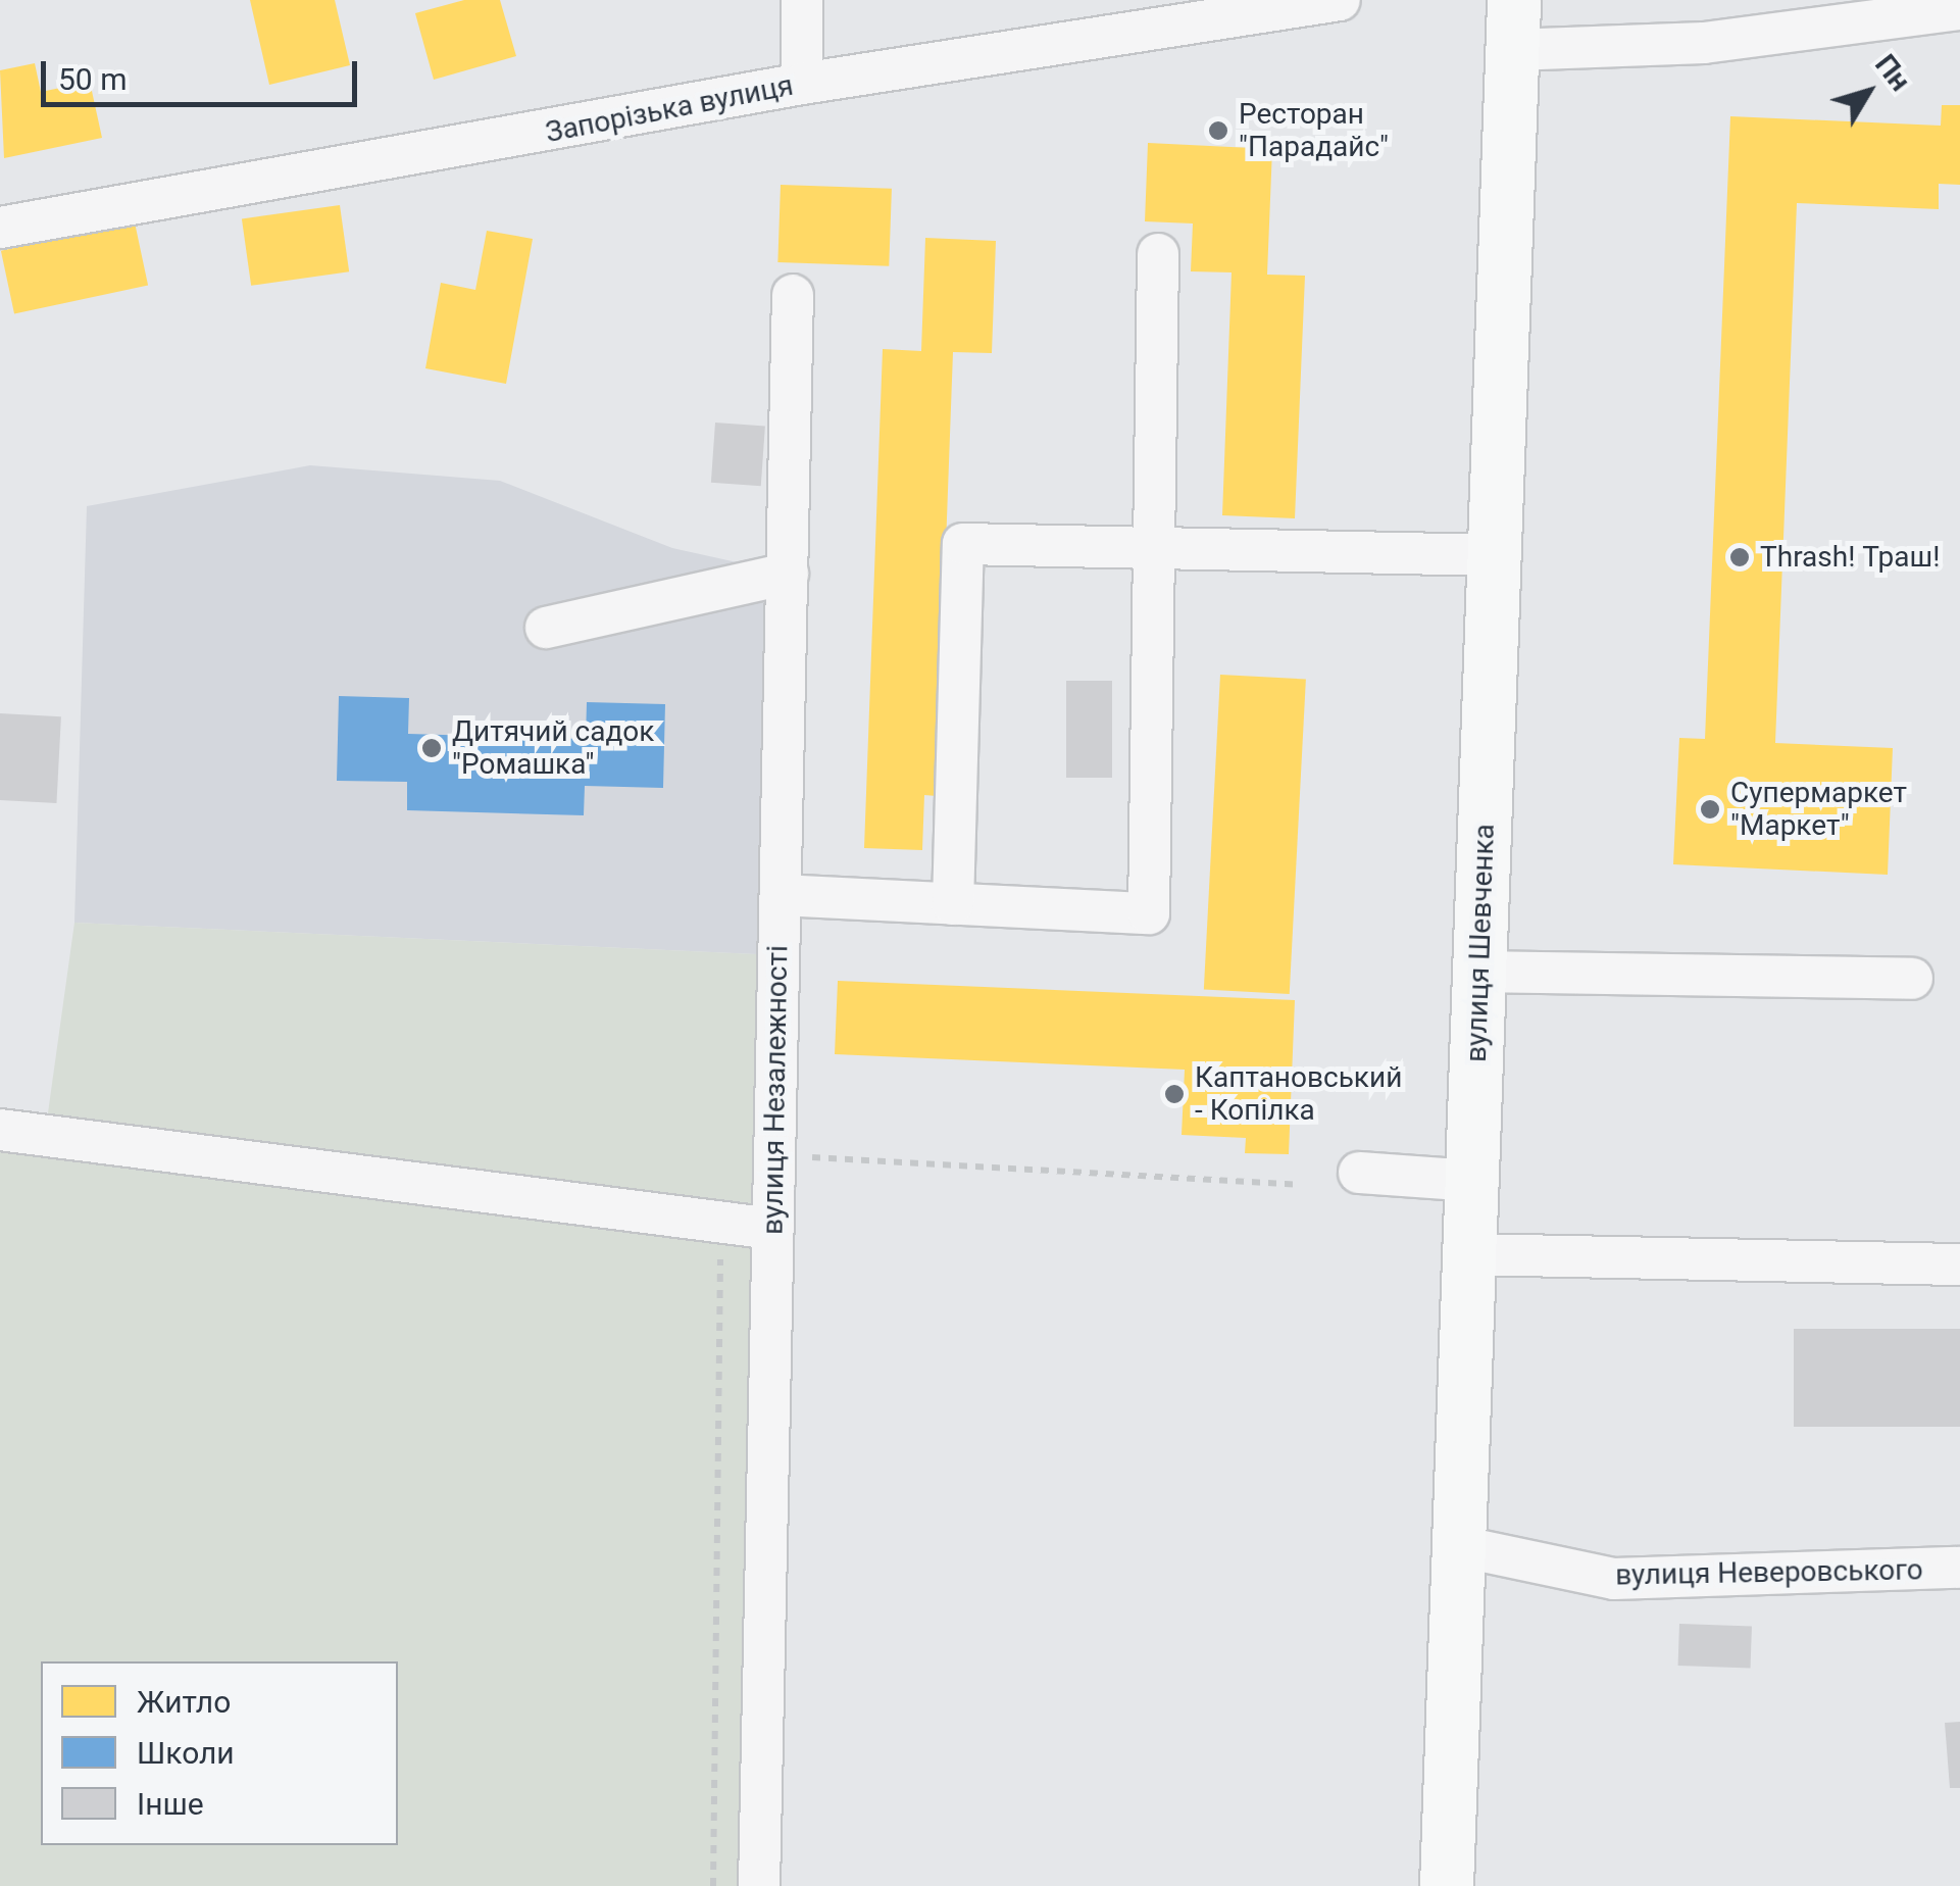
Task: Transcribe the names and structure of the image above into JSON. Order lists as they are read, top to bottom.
{
  "streets": {
    "main road": ["вулиця Шевченка"],
    "street": ["Запорізька вулиця", "вулиця Незалежності", "вулиця Неверовського"]
  },
  "crossings": [
    ["вулиця Шевченка", "вулиця Неверовського"]
  ],
  "places": [
    "Ресторан \"Парадайс\"",
    "Thrash! Траш!",
    "Дитячий садок \"Ромашка\"",
    "Супермаркет \"Маркет\"",
    "Каптановський - Копілка"
  ],
  "legend": ["Житло", "Школи", "Інше"],
  "scale_bar": "50 m",
  "north": "top right"
}
